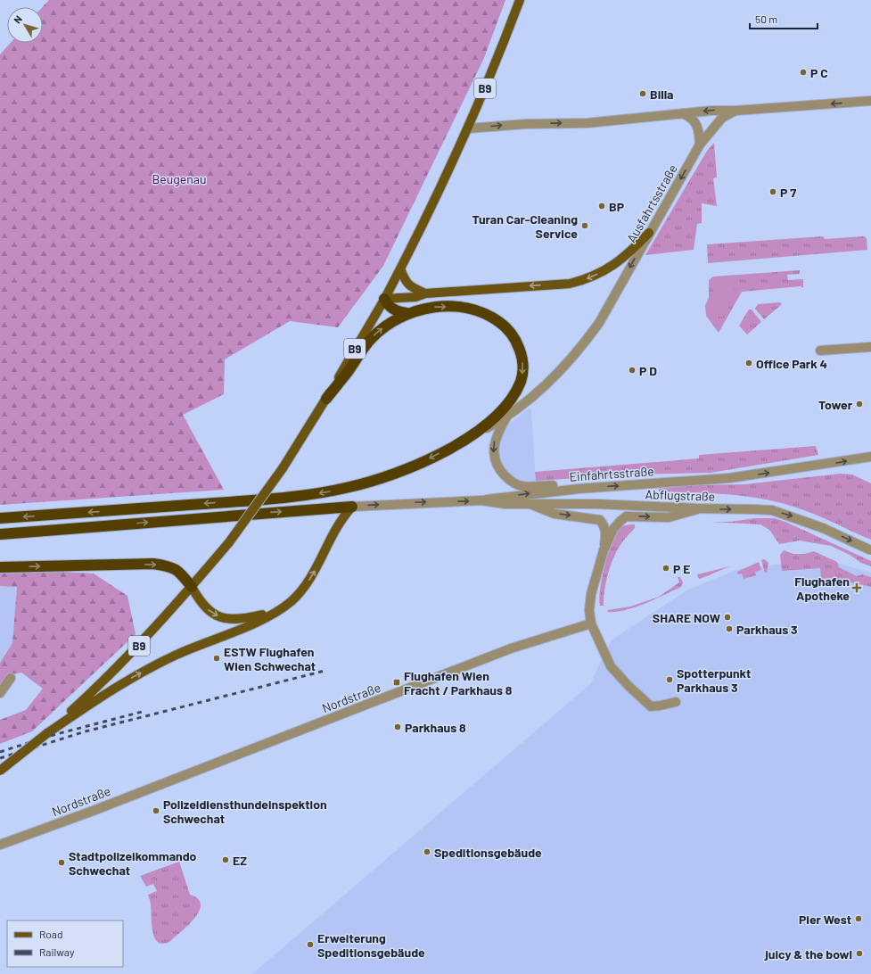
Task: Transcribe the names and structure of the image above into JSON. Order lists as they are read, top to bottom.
{
  "streets": {
    "main road": ["B9"],
    "street": [
      "Ausfahrtsstraße",
      "Einfahrtsstraße",
      "Abflugstraße",
      "Nordstraße"
    ]
  },
  "crossings": [
    ["Einfahrtsstraße", "Abflugstraße"]
  ],
  "one_way": ["Ausfahrtsstraße", "Einfahrtsstraße", "Abflugstraße"],
  "parks": ["Beugenau"],
  "places": {
    "other": [
      "P C",
      "Billa",
      "P 7",
      "BP",
      "Turan Car-Cleaning Service",
      "Office Park 4",
      "P D",
      "Tower",
      "P E",
      "SHARE NOW",
      "Parkhaus 3",
      "ESTW Flughafen Wien Schwechat",
      "Spotterpunkt Parkhaus 3",
      "Parkhaus 8",
      "Polizeidiensthundeinspektion Schwechat",
      "Speditionsgebäude",
      "EZ",
      "Stadtpolizeikommando Schwechat",
      "Pier West",
      "Erweiterung Speditionsgebäude",
      "juicy & the bowl"
    ],
    "health": ["Flughafen Apotheke"],
    "transit": ["Flughafen Wien Fracht / Parkhaus 8"]
  },
  "legend": ["Road", "Railway"],
  "scale_bar": "50 m",
  "north": "top left"
}
